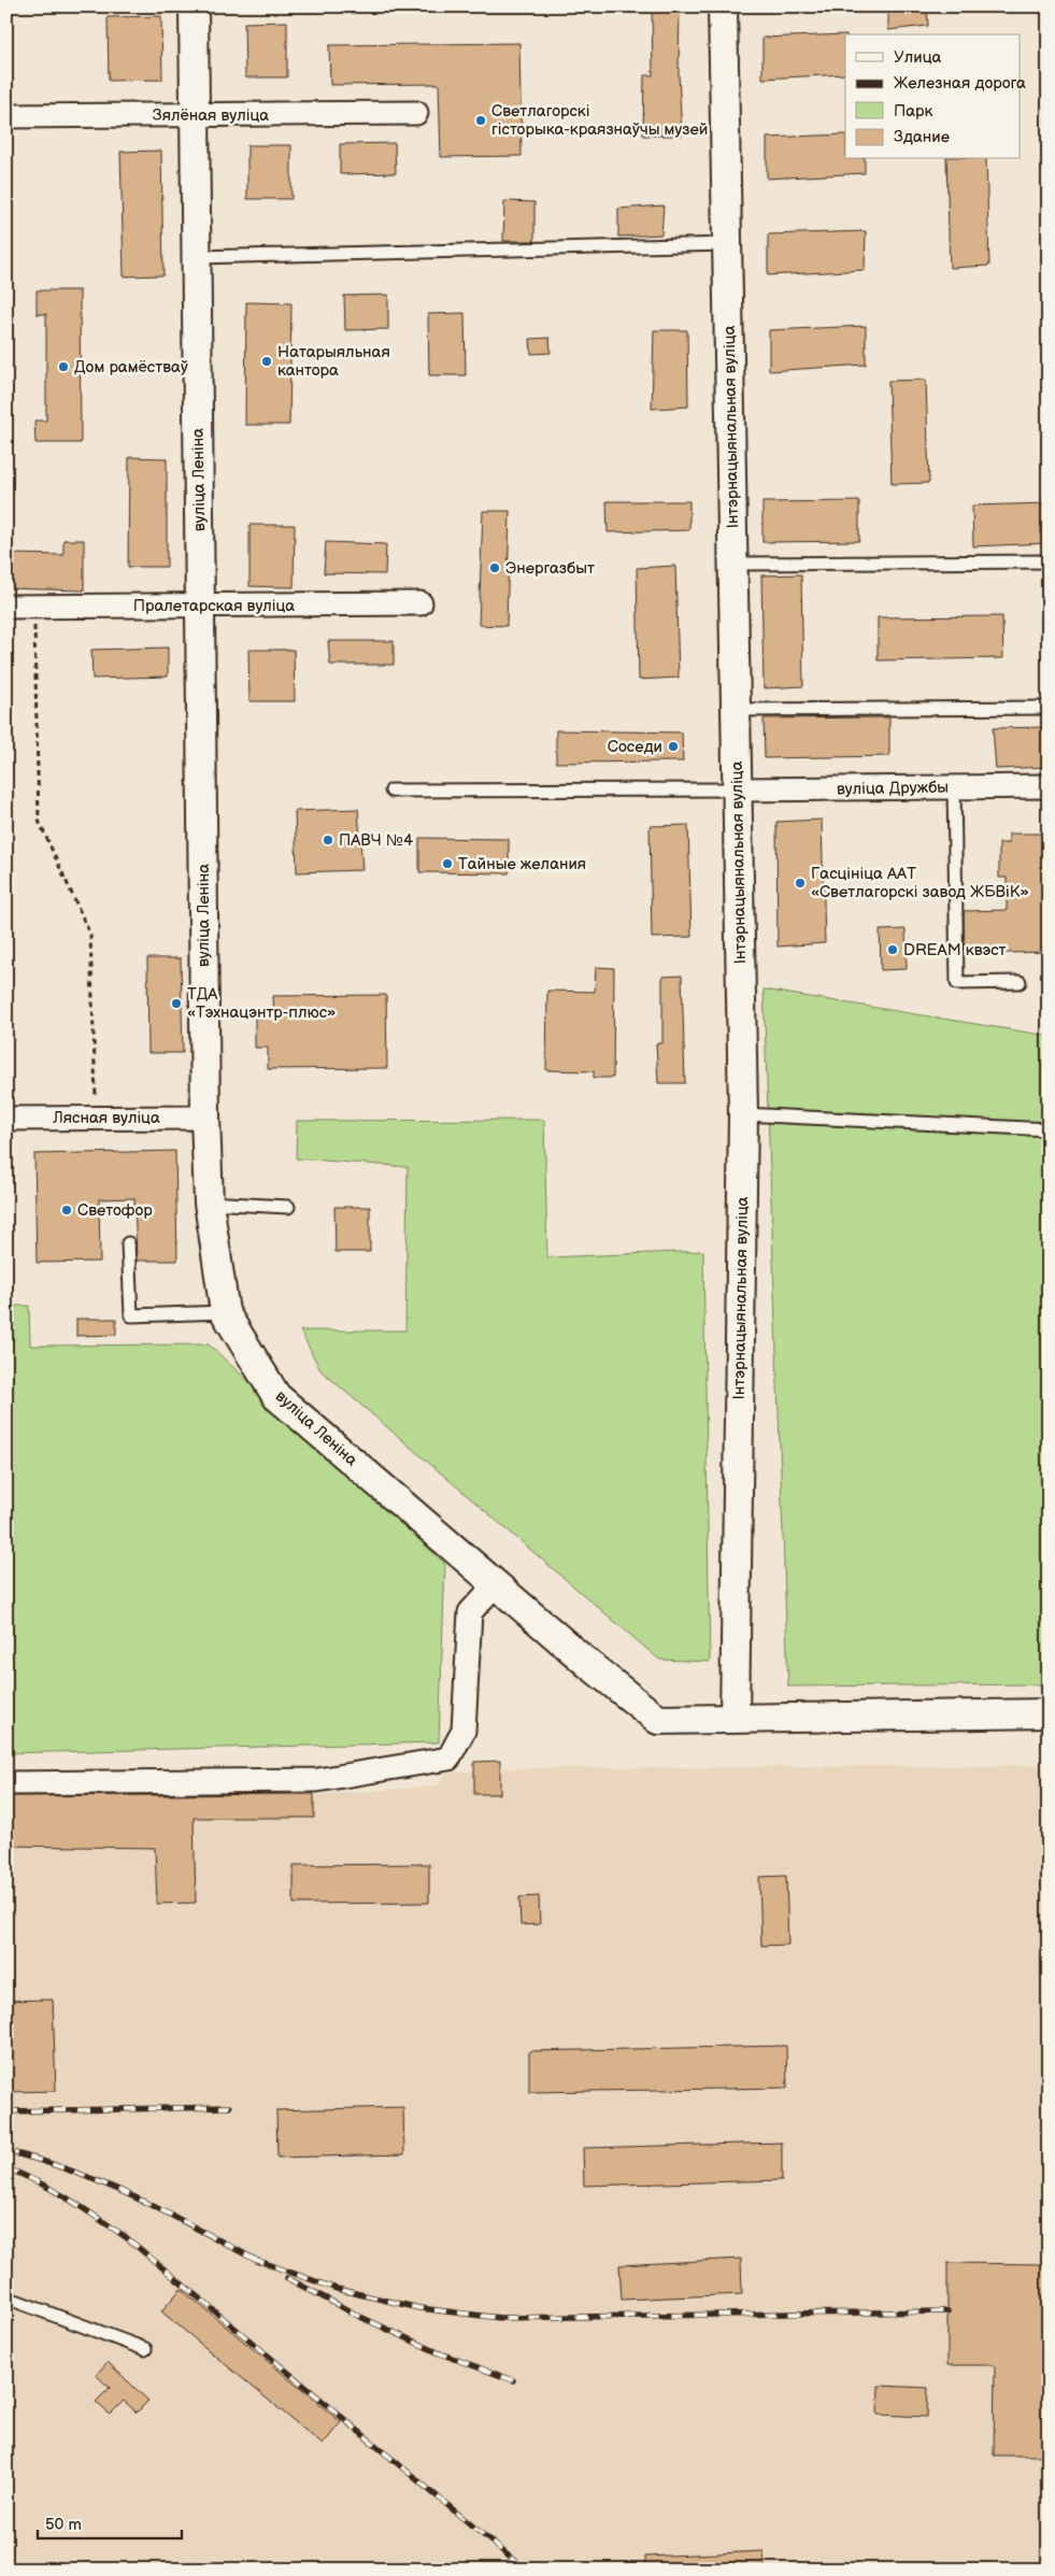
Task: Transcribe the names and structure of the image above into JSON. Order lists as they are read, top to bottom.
{
  "streets": {
    "street": [
      "Зялёная вуліца",
      "Інтэрнацыянальная вуліца",
      "вуліца Леніна",
      "Пралетарская вуліца",
      "вуліца Дружбы",
      "Лясная вуліца"
    ]
  },
  "crossings": [
    ["Зялёная вуліца", "вуліца Леніна"],
    ["Інтэрнацыянальная вуліца", "вуліца Леніна"],
    ["Інтэрнацыянальная вуліца", "вуліца Дружбы"],
    ["вуліца Леніна", "Пралетарская вуліца"],
    ["вуліца Леніна", "Лясная вуліца"]
  ],
  "places": [
    "Светлагорскі гісторыка-краязнаўчы музей",
    "Натарыяльная кантора",
    "Дом рамёстваў",
    "Энергазбыт",
    "Соседи",
    "ПАВЧ №4",
    "Тайные желания",
    "Гасцініца ААТ «Светлагорскі завод ЖБВіК»",
    "DREAM квэст",
    "ТДА «Тэхнацэнтр-плюс»",
    "Светофор"
  ],
  "legend": [
    "Улица",
    "Железная дорога",
    "Парк",
    "Здание"
  ],
  "scale_bar": "50 m"
}
